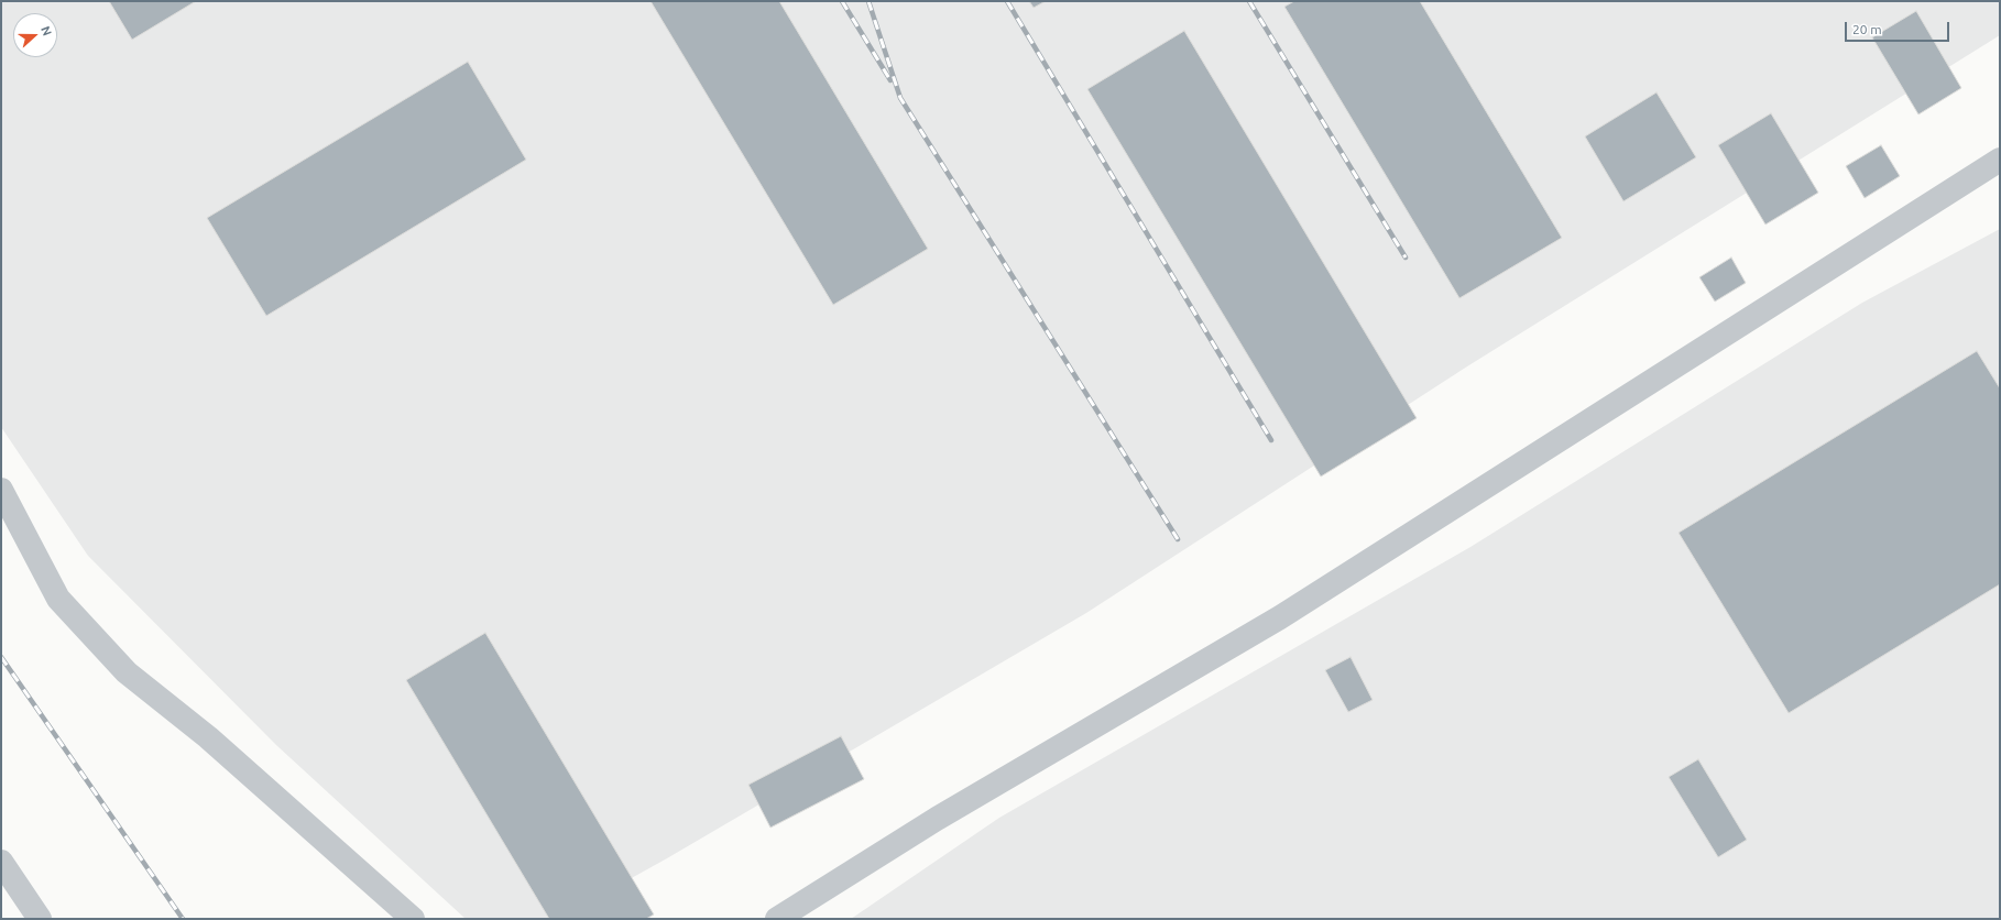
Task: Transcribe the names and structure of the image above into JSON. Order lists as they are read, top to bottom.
{
  "scale_bar": "20 m",
  "north": "right"
}
